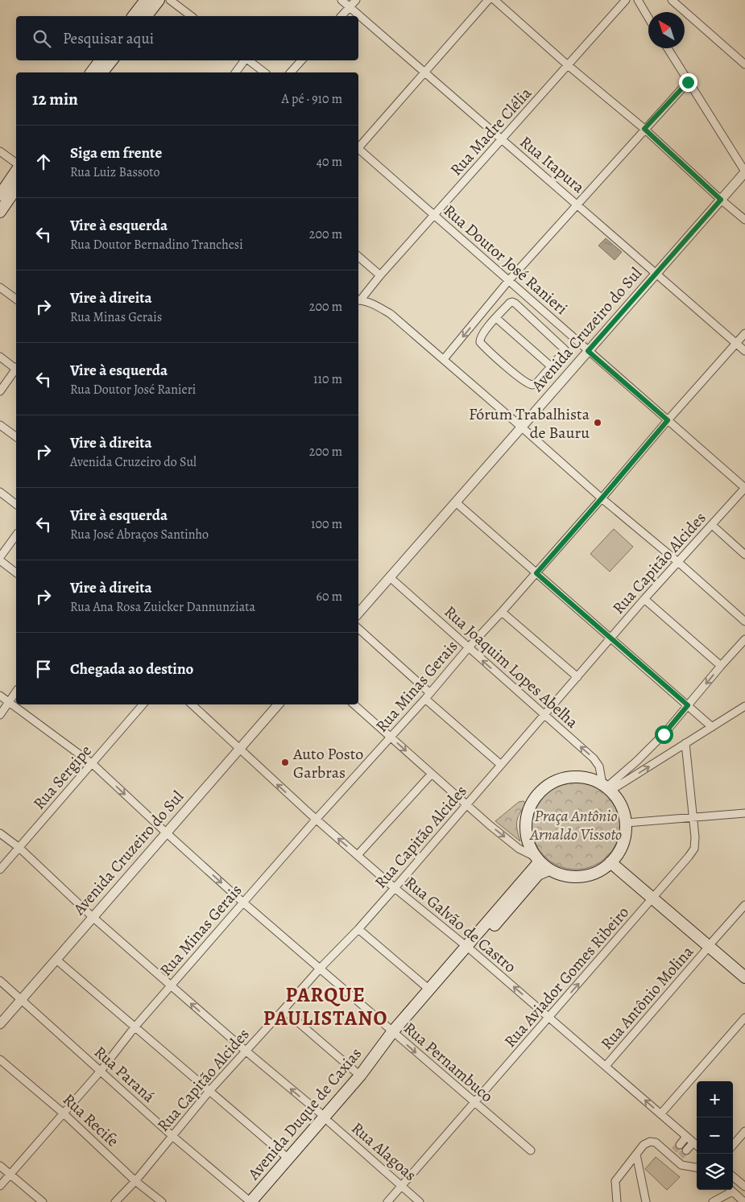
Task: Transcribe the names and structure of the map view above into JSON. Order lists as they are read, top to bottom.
{
  "streets": {
    "main road": ["Avenida Duque de Caxias"],
    "street": [
      "Rua Madre Clélia",
      "Rua Itapura",
      "Rua Doutor José Ranieri",
      "Avenida Cruzeiro do Sul",
      "Rua Capitão Alcides",
      "Rua Joaquim Lopes Abelha",
      "Rua Minas Gerais",
      "Rua Sergipe",
      "Rua Galvão de Castro",
      "Rua Aviador Gomes Ribeiro",
      "Rua Antônio Molina",
      "Rua Pernambuco",
      "Rua Paraná",
      "Rua Recife",
      "Rua Alagoas"
    ]
  },
  "crossings": [
    ["Rua Madre Clélia", "Rua Itapura"],
    ["Rua Madre Clélia", "Rua Doutor José Ranieri"],
    ["Rua Itapura", "Avenida Cruzeiro do Sul"],
    ["Rua Itapura", "Rua Minas Gerais"],
    ["Rua Doutor José Ranieri", "Avenida Cruzeiro do Sul"],
    ["Rua Doutor José Ranieri", "Rua Capitão Alcides"],
    ["Rua Doutor José Ranieri", "Rua Minas Gerais"],
    ["Avenida Cruzeiro do Sul", "Rua Joaquim Lopes Abelha"],
    ["Avenida Cruzeiro do Sul", "Rua Galvão de Castro"],
    ["Avenida Cruzeiro do Sul", "Rua Pernambuco"],
    ["Avenida Cruzeiro do Sul", "Rua Paraná"],
    ["Avenida Cruzeiro do Sul", "Rua Alagoas"],
    ["Rua Capitão Alcides", "Rua Joaquim Lopes Abelha"],
    ["Rua Capitão Alcides", "Rua Galvão de Castro"],
    ["Rua Capitão Alcides", "Rua Pernambuco"],
    ["Rua Capitão Alcides", "Rua Paraná"],
    ["Rua Capitão Alcides", "Rua Recife"],
    ["Rua Capitão Alcides", "Rua Alagoas"],
    ["Rua Joaquim Lopes Abelha", "Rua Minas Gerais"],
    ["Rua Joaquim Lopes Abelha", "Avenida Duque de Caxias"],
    ["Rua Minas Gerais", "Rua Galvão de Castro"],
    ["Rua Minas Gerais", "Rua Pernambuco"],
    ["Rua Minas Gerais", "Rua Paraná"],
    ["Rua Minas Gerais", "Rua Recife"],
    ["Rua Minas Gerais", "Rua Alagoas"],
    ["Rua Sergipe", "Rua Pernambuco"],
    ["Rua Sergipe", "Rua Alagoas"],
    ["Rua Galvão de Castro", "Rua Aviador Gomes Ribeiro"],
    ["Rua Galvão de Castro", "Rua Antônio Molina"],
    ["Rua Galvão de Castro", "Avenida Duque de Caxias"],
    ["Rua Aviador Gomes Ribeiro", "Rua Pernambuco"],
    ["Rua Aviador Gomes Ribeiro", "Rua Alagoas"],
    ["Rua Pernambuco", "Avenida Duque de Caxias"],
    ["Rua Paraná", "Avenida Duque de Caxias"],
    ["Avenida Duque de Caxias", "Rua Alagoas"]
  ],
  "one_way": ["Rua Galvão de Castro", "Rua Pernambuco"],
  "districts": ["PARQUE PAULISTANO"],
  "parks": ["Praça Antônio Arnaldo Vissoto"],
  "places": ["Fórum Trabalhista de Bauru", "Auto Posto Garbras"],
  "north": "top left",
  "page": {
    "search": "Pesquisar aqui",
    "heading": ["12 min", "A pé · 910 m"],
    "list": [
      ["Siga em frente", "Rua Luiz Bassoto", "40 m"],
      ["Vire à esquerda", "Rua Doutor Bernadino Tranchesi", "200 m"],
      ["Vire à direita", "Rua Minas Gerais", "200 m"],
      ["Vire à esquerda", "Rua Doutor José Ranieri", "110 m"],
      ["Vire à direita", "Avenida Cruzeiro do Sul", "200 m"],
      ["Vire à esquerda", "Rua José Abraços Santinho", "100 m"],
      ["Vire à direita", "Rua Ana Rosa Zuicker Dannunziata", "60 m"],
      "Chegada ao destino"
    ],
    "map_buttons": ["+", "−"]
  }
}
